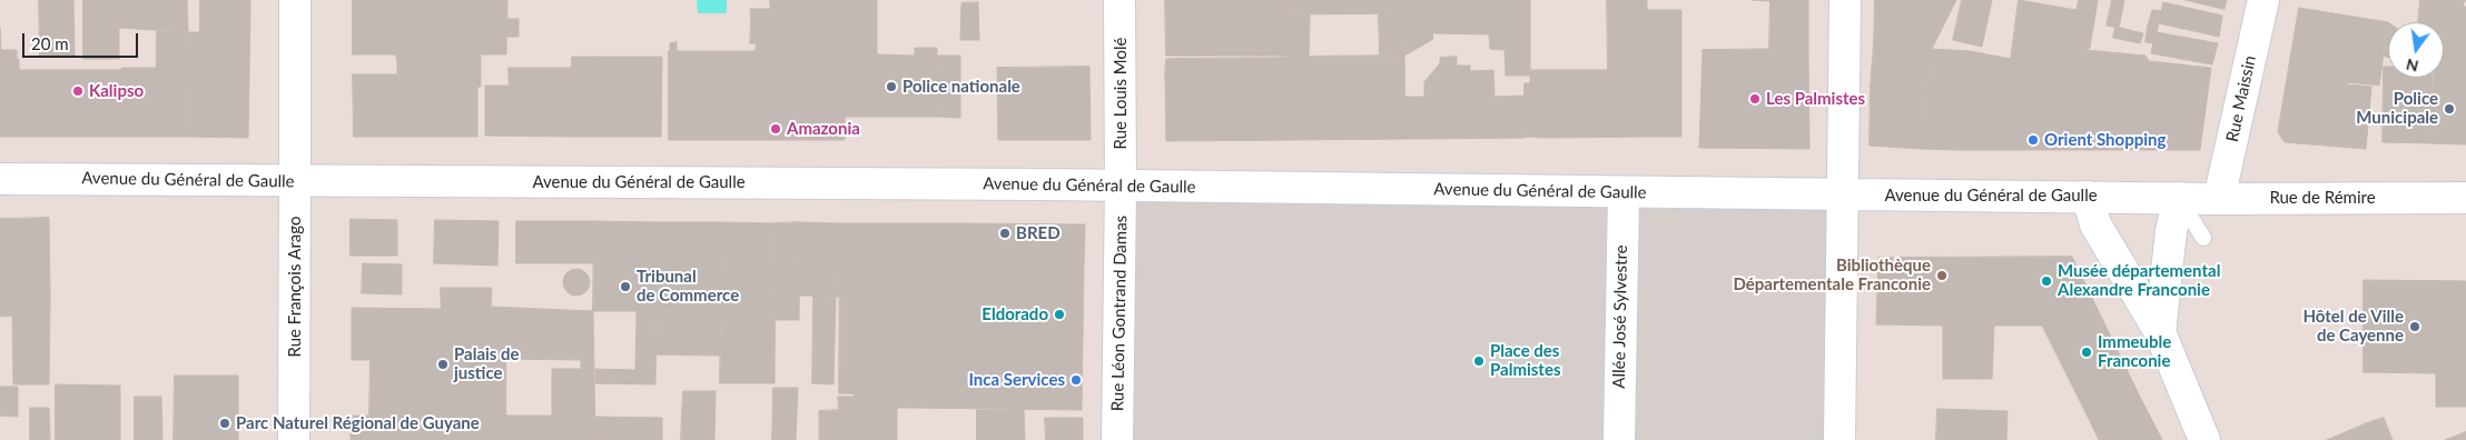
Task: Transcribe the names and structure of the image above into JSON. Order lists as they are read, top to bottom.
{
  "streets": {
    "street": [
      "Rue Louis Molé",
      "Rue Maissin",
      "Avenue du Général de Gaulle",
      "Rue de Rémire",
      "Rue François Arago",
      "Rue Léon Gontrand Damas",
      "Allée José Sylvestre"
    ]
  },
  "crossings": [
    ["Rue Louis Molé", "Avenue du Général de Gaulle"],
    ["Rue Louis Molé", "Rue Léon Gontrand Damas"],
    ["Rue Maissin", "Rue de Rémire"],
    ["Avenue du Général de Gaulle", "Rue de Rémire"],
    ["Avenue du Général de Gaulle", "Rue François Arago"],
    ["Avenue du Général de Gaulle", "Rue Léon Gontrand Damas"],
    ["Avenue du Général de Gaulle", "Allée José Sylvestre"]
  ],
  "places": [
    "Police nationale",
    "Kalipso",
    "Les Palmistes",
    "Police Municipale",
    "Amazonia",
    "Orient Shopping",
    "BRED",
    "Bibliothèque Départementale Franconie",
    "Musée départemental Alexandre Franconie",
    "Tribunal de Commerce",
    "Eldorado",
    "Hôtel de Ville de Cayenne",
    "Immeuble Franconie",
    "Place des Palmistes",
    "Palais de justice",
    "Inca Services",
    "Parc Naturel Régional de Guyane"
  ],
  "scale_bar": "20 m",
  "north": "bottom"
}
